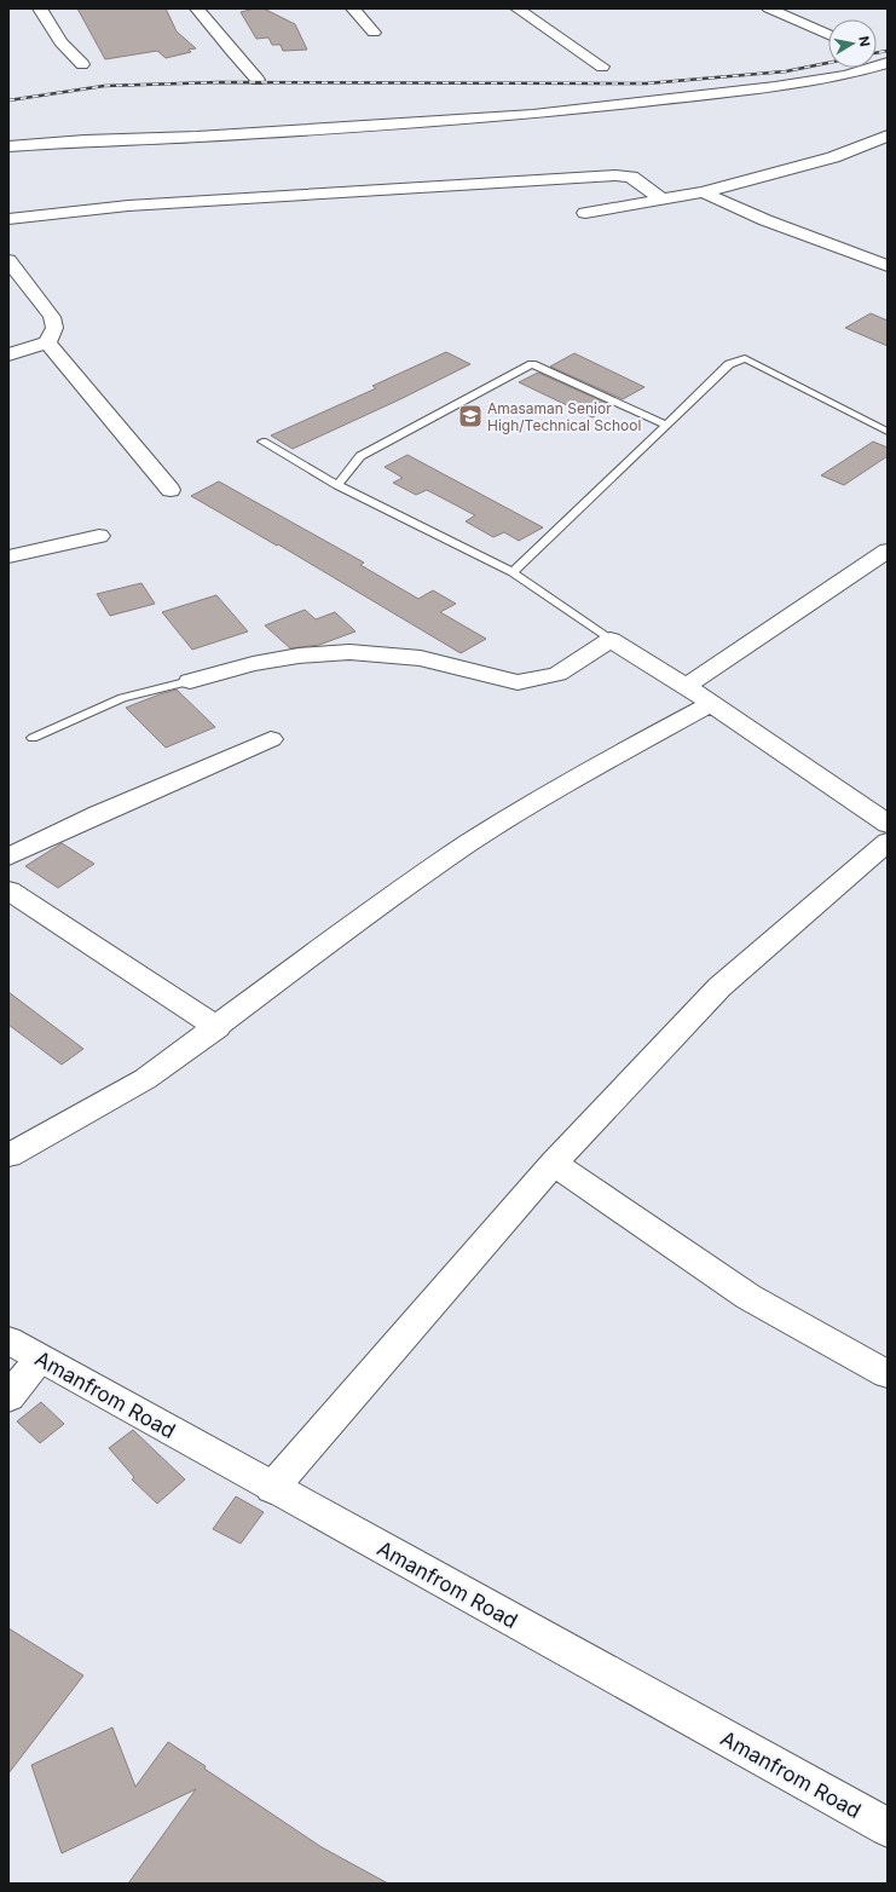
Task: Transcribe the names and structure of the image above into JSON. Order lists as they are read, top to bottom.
{
  "streets": {
    "street": ["Amanfrom Road"]
  },
  "places": {
    "school or university": ["Amasaman Senior High/Technical School"]
  },
  "north": "right"
}
